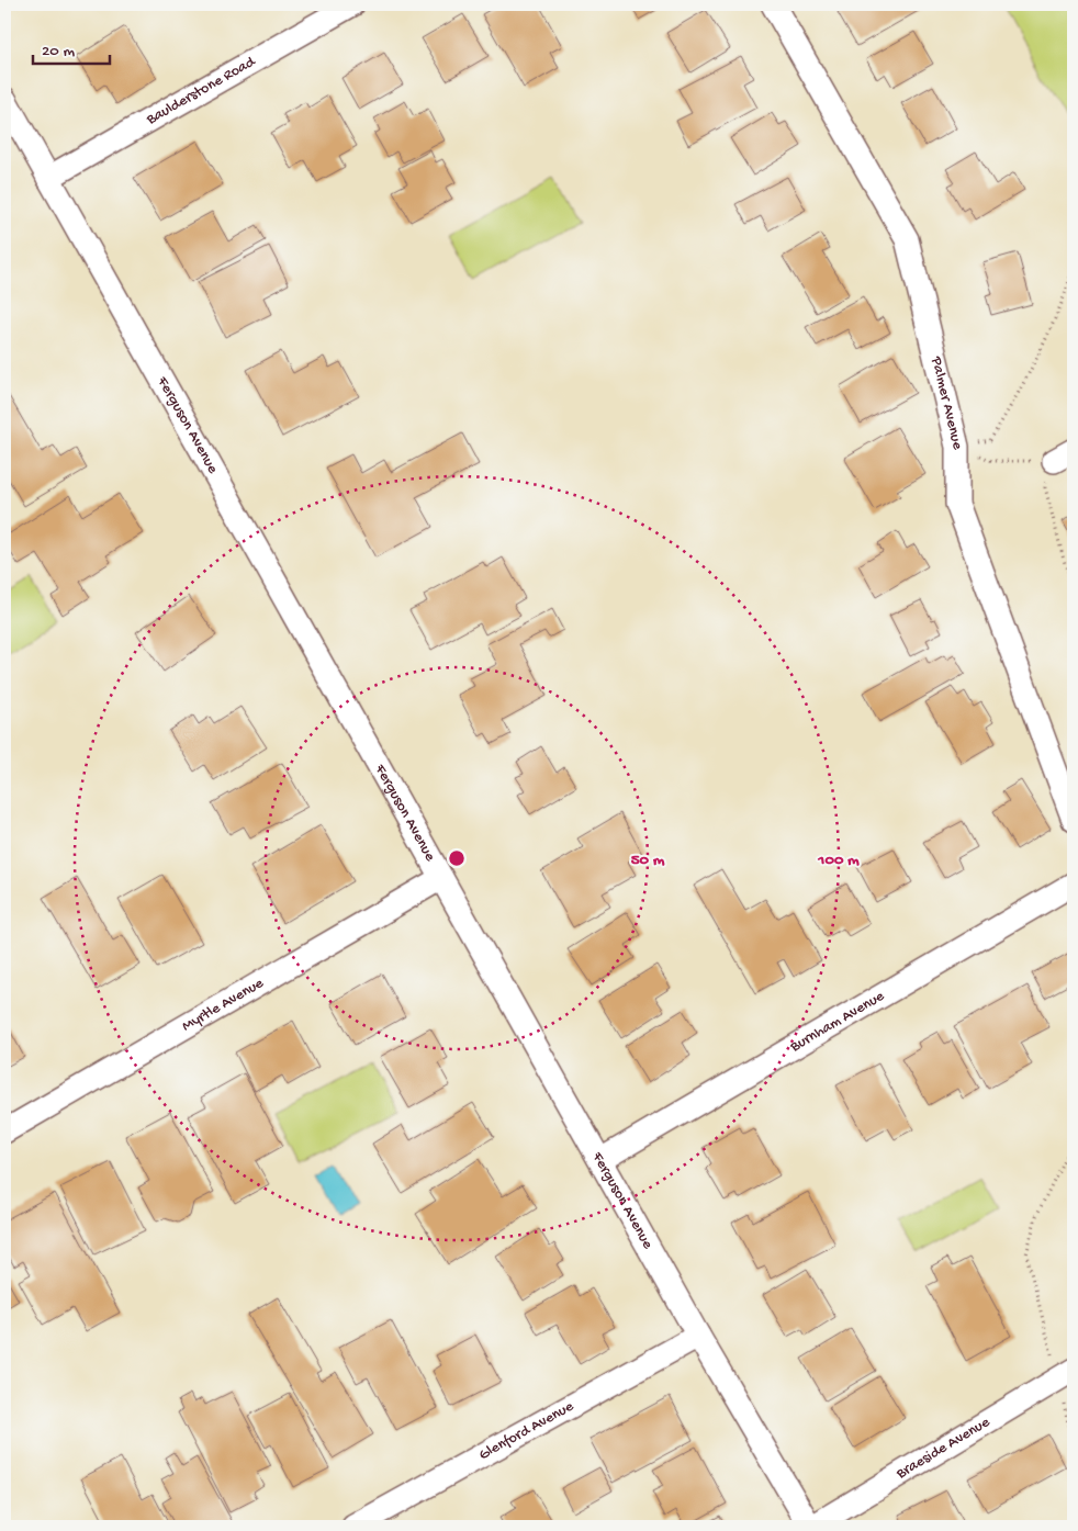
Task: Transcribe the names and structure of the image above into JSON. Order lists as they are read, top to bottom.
{
  "streets": {
    "street": [
      "Baulderstone Road",
      "Palmer Avenue",
      "Ferguson Avenue",
      "Myrtle Avenue",
      "Burnham Avenue",
      "Glenford Avenue",
      "Braeside Avenue"
    ]
  },
  "crossings": [
    ["Baulderstone Road", "Ferguson Avenue"],
    ["Ferguson Avenue", "Myrtle Avenue"],
    ["Ferguson Avenue", "Burnham Avenue"],
    ["Ferguson Avenue", "Glenford Avenue"],
    ["Ferguson Avenue", "Braeside Avenue"]
  ],
  "scale_bar": "20 m",
  "rings": ["50 m", "100 m"]
}
